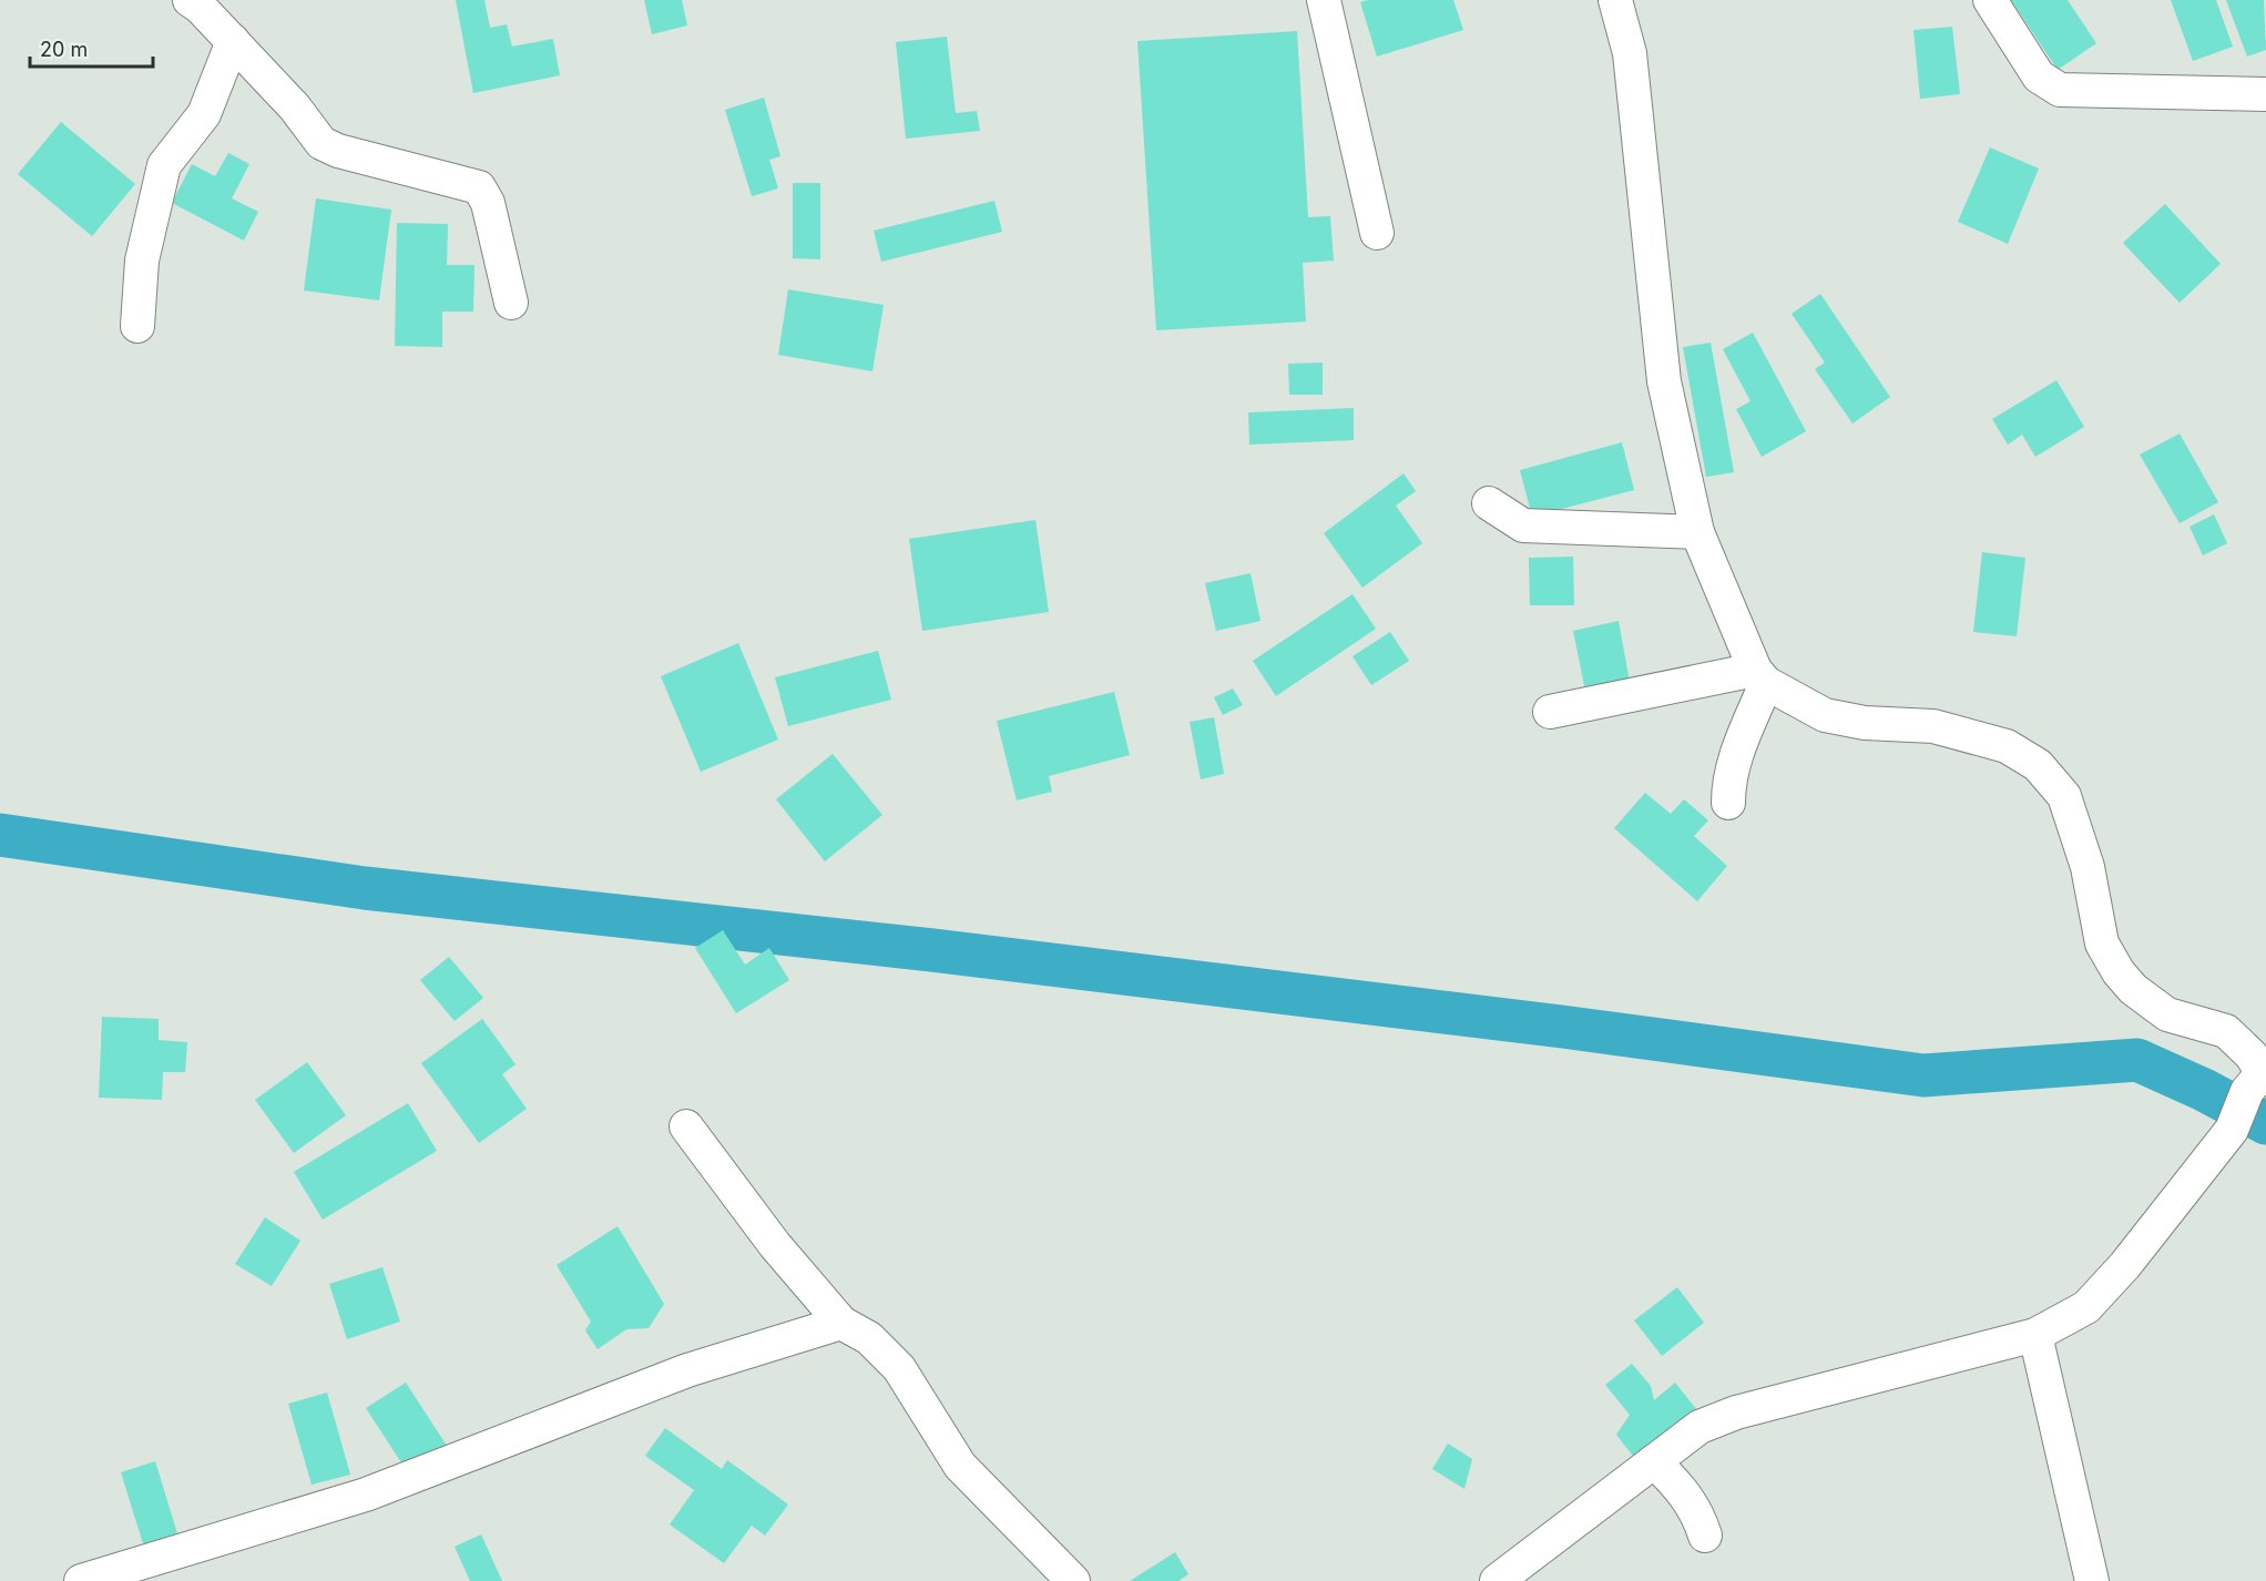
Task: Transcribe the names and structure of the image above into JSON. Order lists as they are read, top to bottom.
{
  "scale_bar": "20 m"
}
